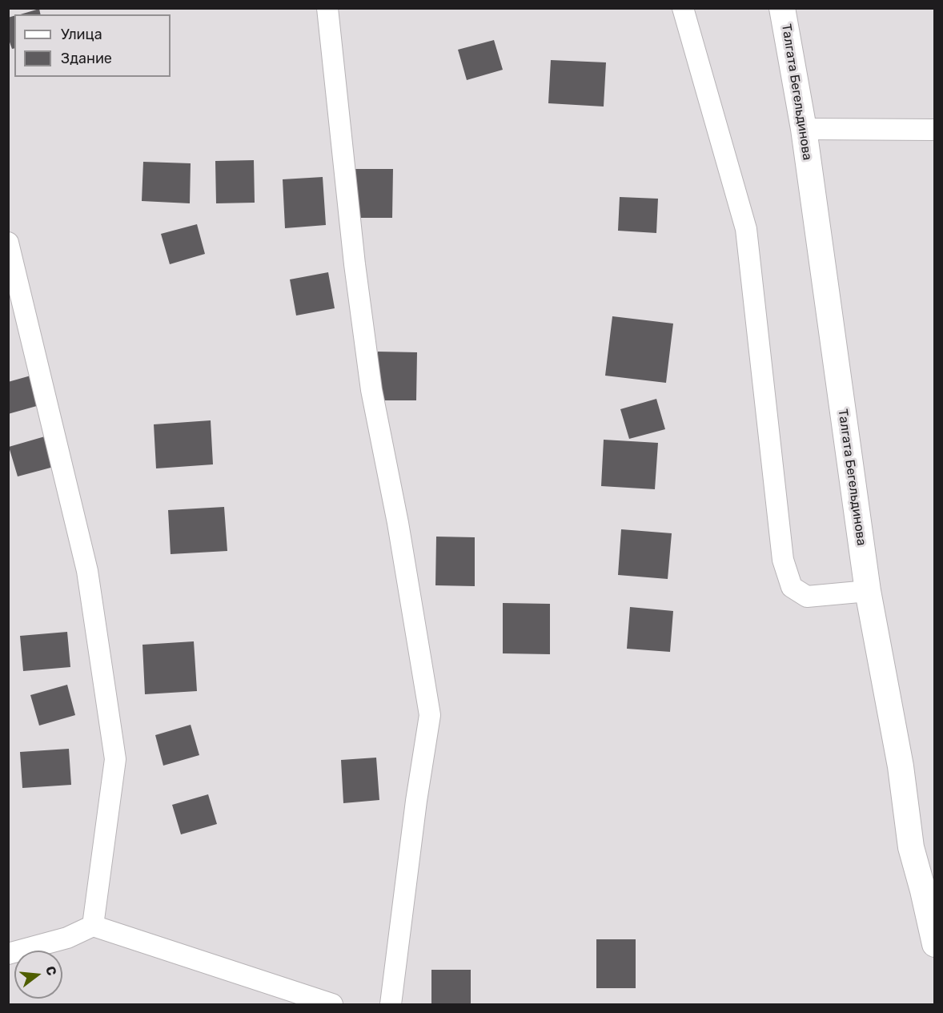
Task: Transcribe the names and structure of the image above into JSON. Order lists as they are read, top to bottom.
{
  "streets": {
    "street": ["Талгата Бегельдинова"]
  },
  "legend": ["Улица", "Здание"],
  "north": "right"
}
